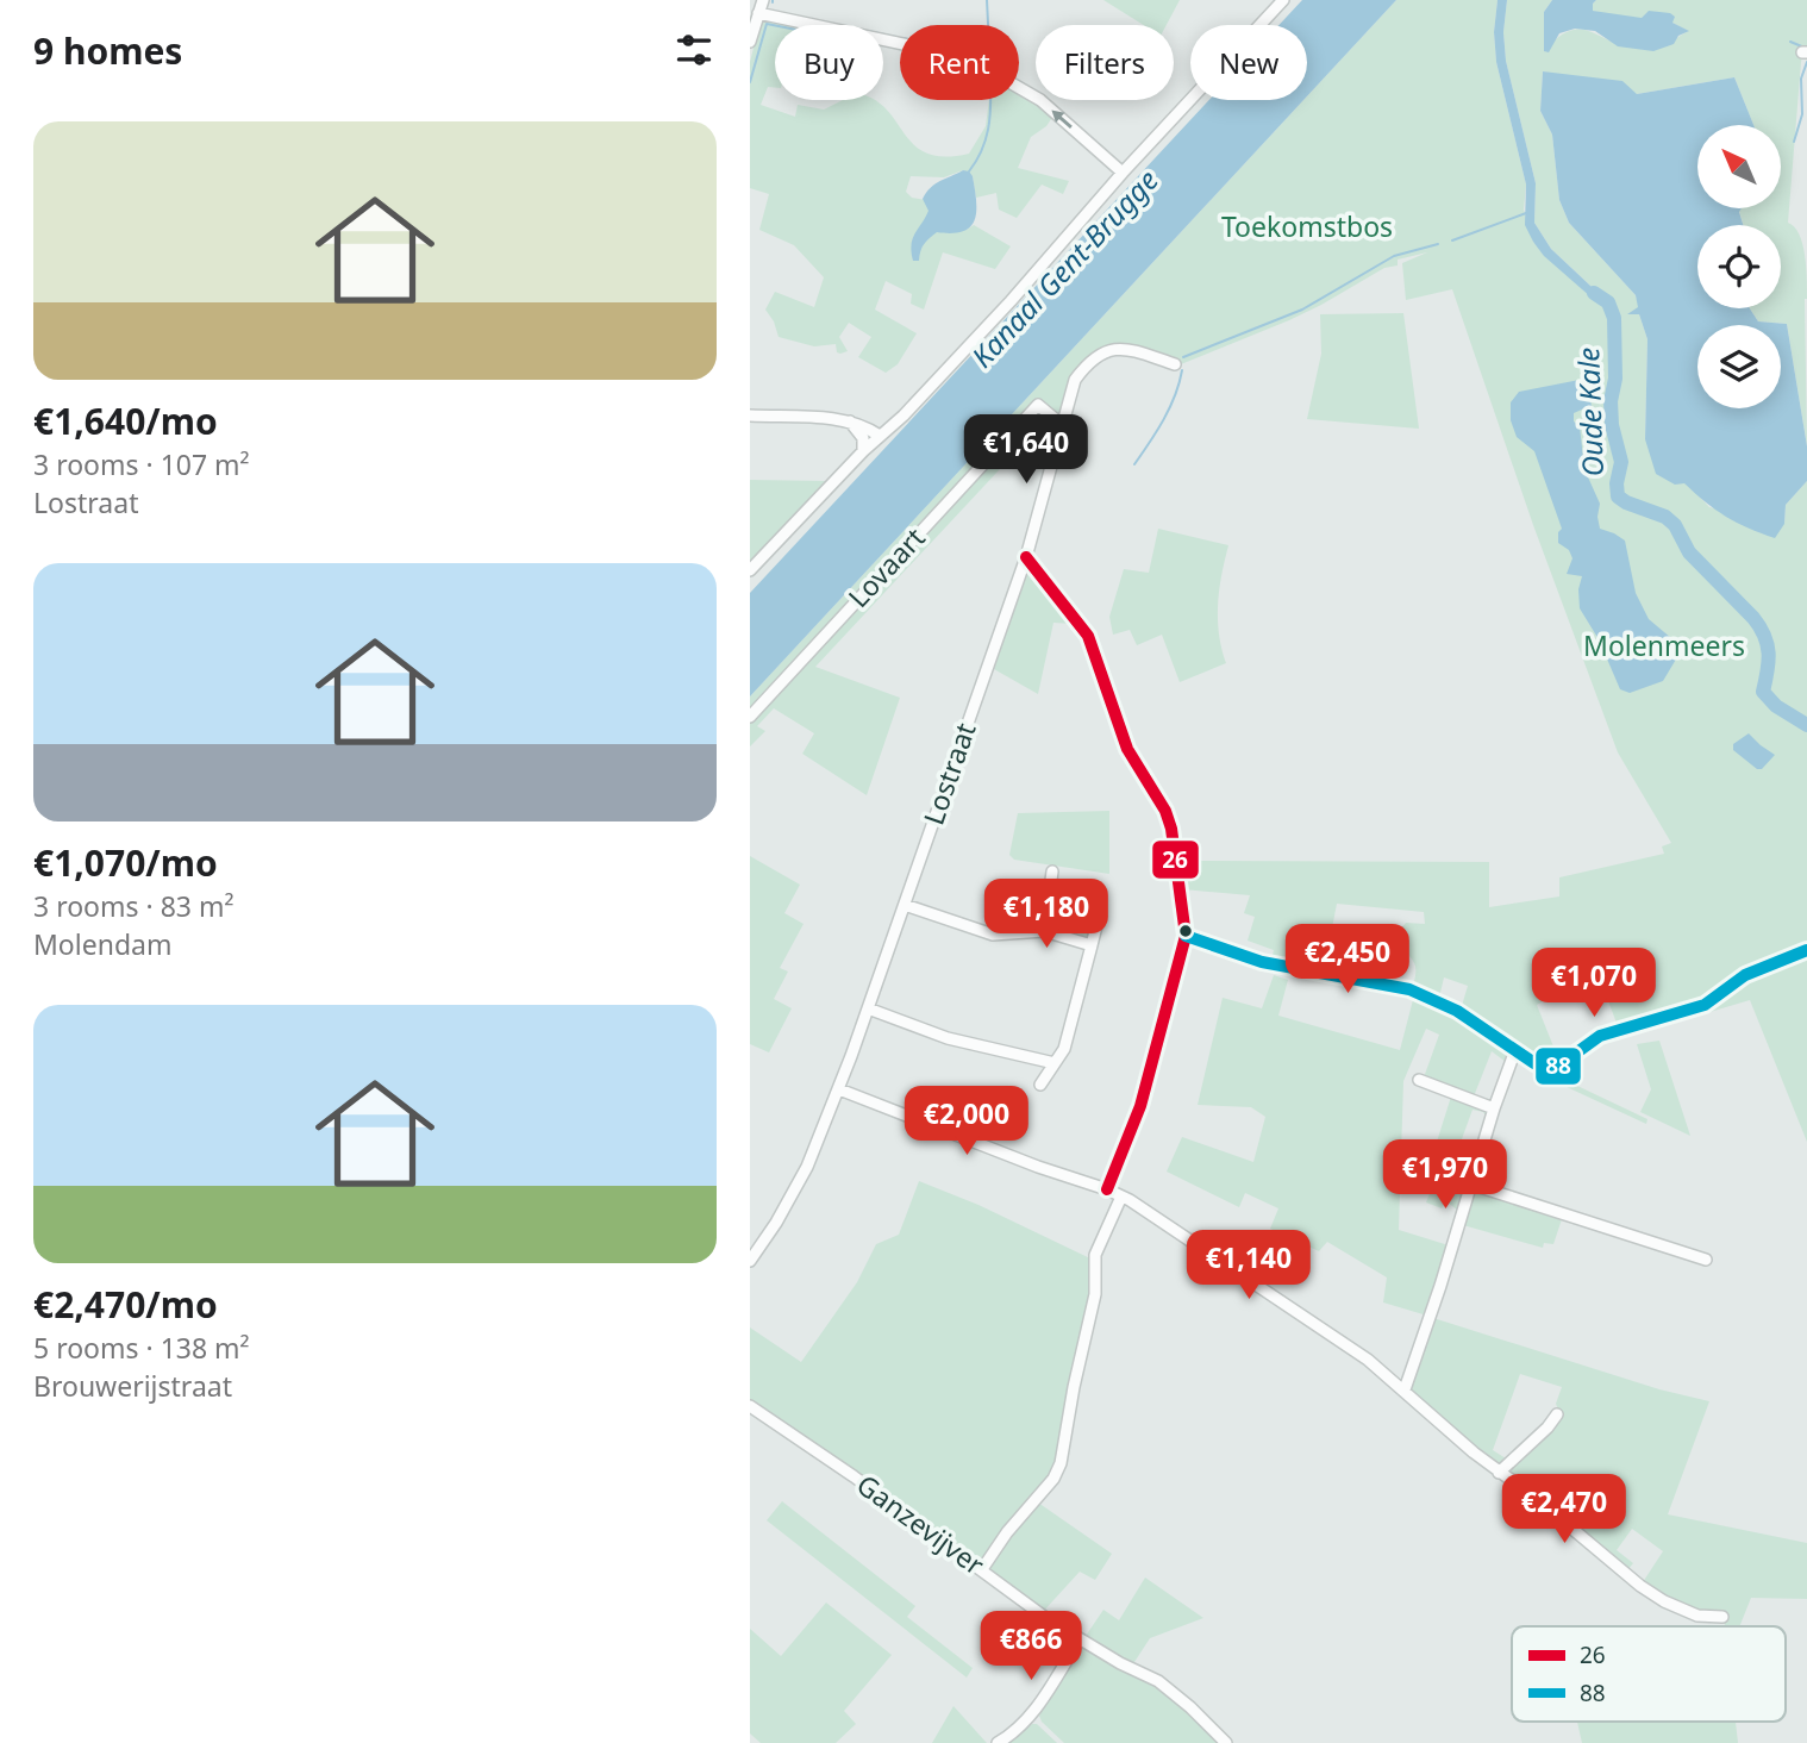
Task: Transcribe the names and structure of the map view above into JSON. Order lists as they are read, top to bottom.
{
  "streets": {
    "street": ["Lovaart", "Lostraat", "Ganzevijver"]
  },
  "crossings": [
    ["Lovaart", "Lostraat"]
  ],
  "water": ["Kanaal Gent-Brugge", "Oude Kale"],
  "parks": ["Toekomstbos", "Molenmeers"],
  "lines": ["transit line 26", "transit line 88"],
  "legend": ["26", "88"],
  "north": "top left",
  "page": {
    "heading": "9 homes",
    "chip": [
      "Buy",
      "Rent",
      "Filters",
      "New"
    ],
    "list": [
      {
        "name": "€1,640/mo",
        "note": "3 rooms · 107 m² · Lostraat"
      },
      {
        "name": "€1,070/mo",
        "note": "3 rooms · 83 m² · Molendam"
      },
      {
        "name": "€2,470/mo",
        "note": "5 rooms · 138 m² · Brouwerijstraat"
      }
    ],
    "price": [
      "€1,640",
      "€1,180",
      "€2,450",
      "€1,070",
      "€2,000",
      "€1,970",
      "€1,140",
      "€2,470",
      "€866"
    ]
  }
}
